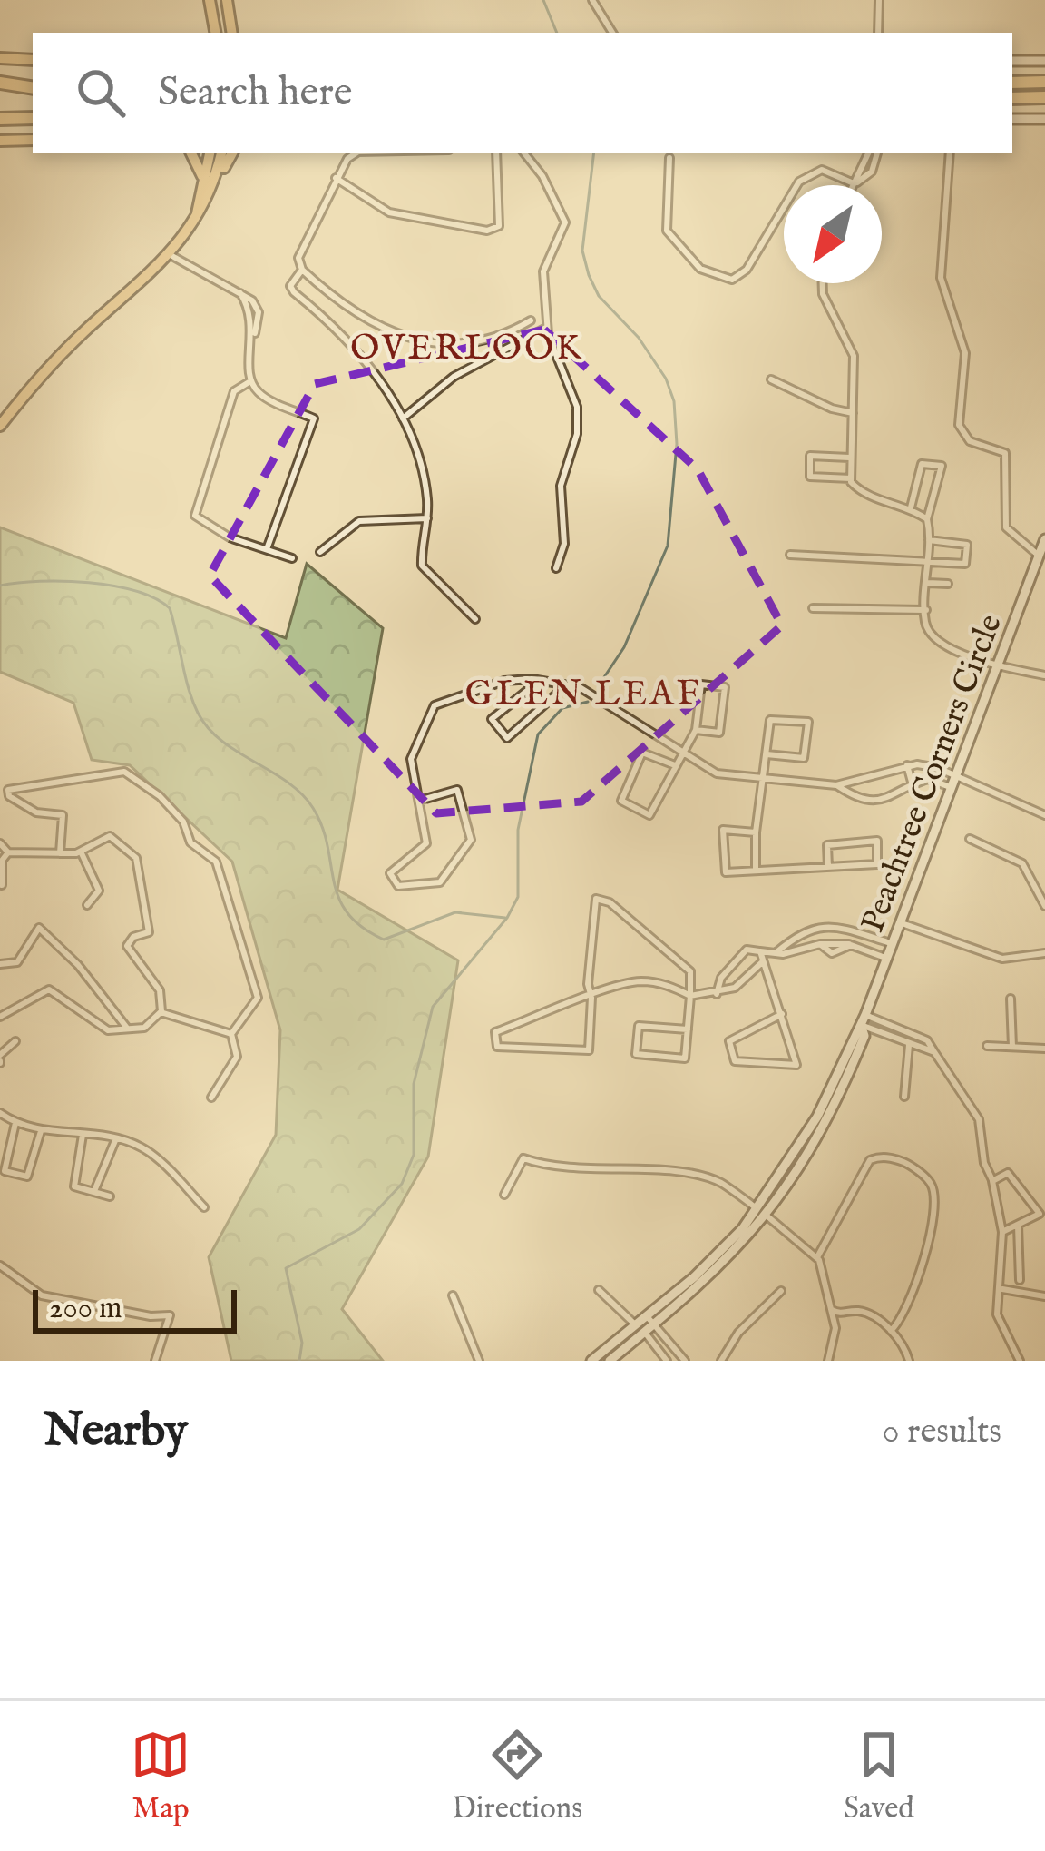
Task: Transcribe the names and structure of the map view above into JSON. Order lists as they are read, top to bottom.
{
  "streets": {
    "street": ["Peachtree Corners Circle"]
  },
  "districts": ["OVERLOOK", "GLEN LEAF"],
  "scale_bar": "200 m",
  "north": "bottom left",
  "page": {
    "search": "Search here",
    "scale": "200 m",
    "heading": ["Nearby", "0 results"],
    "nav": ["Map", "Directions", "Saved"]
  }
}
